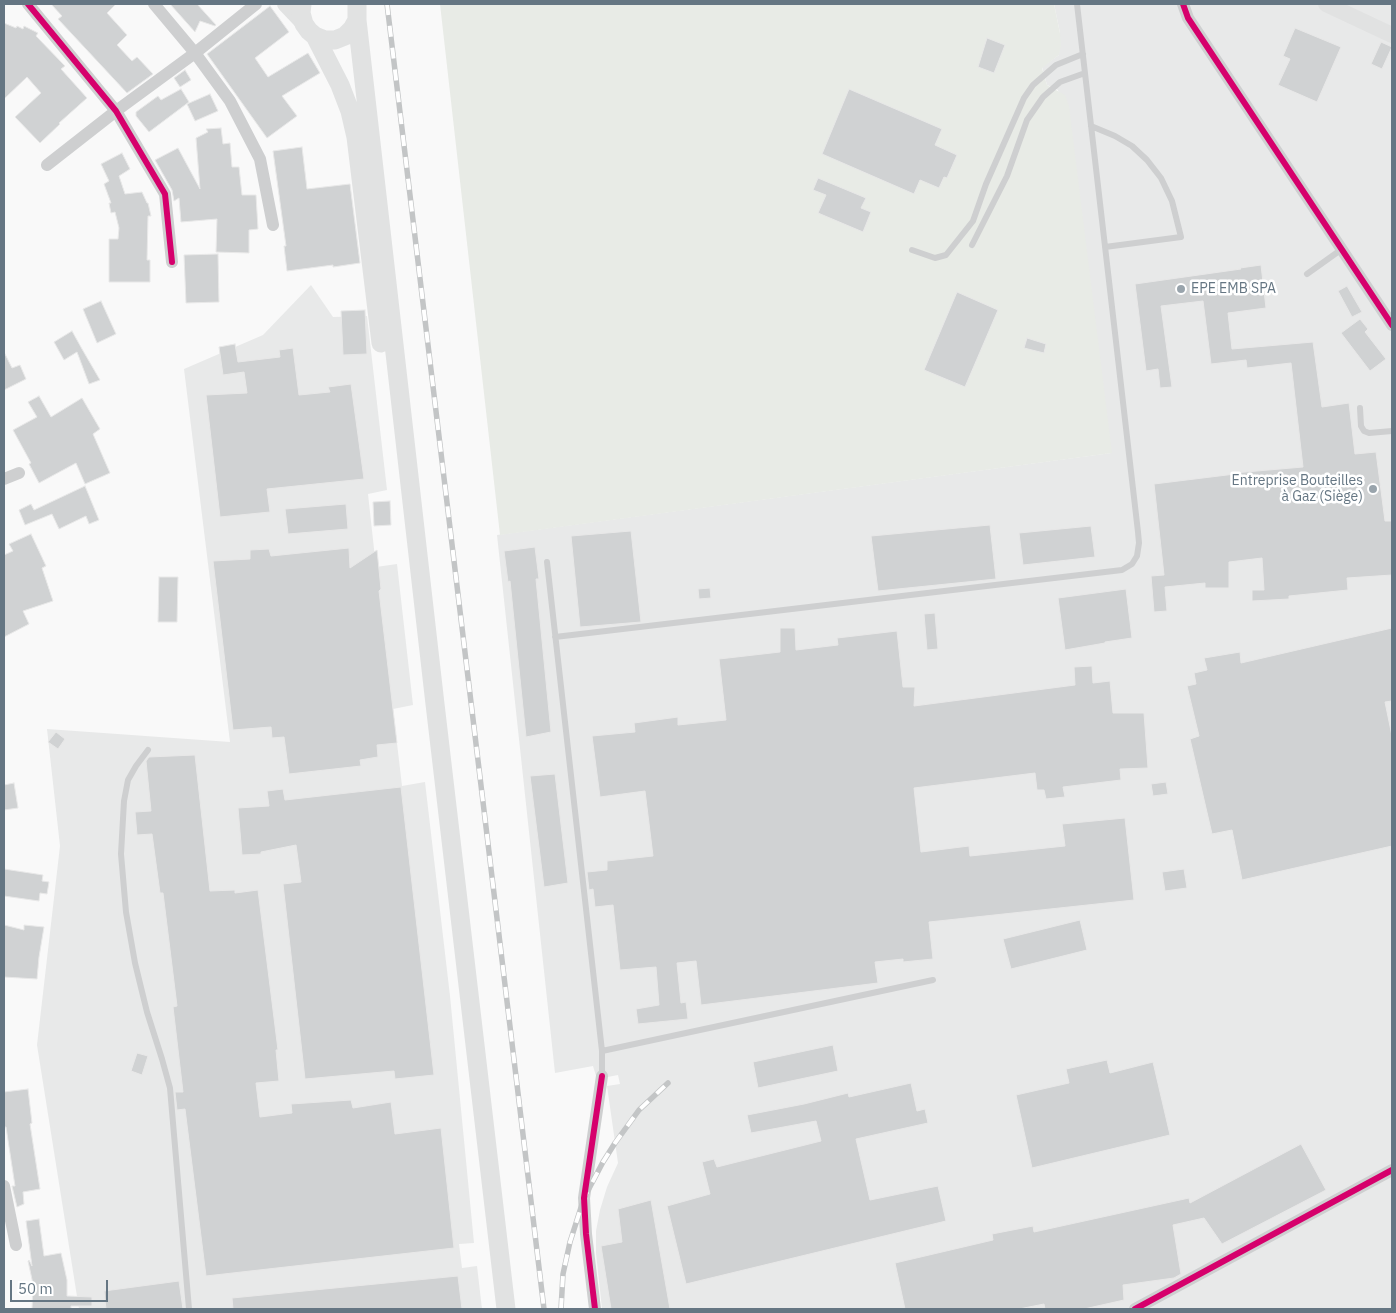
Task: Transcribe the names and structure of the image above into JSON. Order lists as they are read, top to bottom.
{
  "places": ["EPE EMB SPA", "Entreprise Bouteilles à Gaz (Siège)"],
  "scale_bar": "50 m"
}
